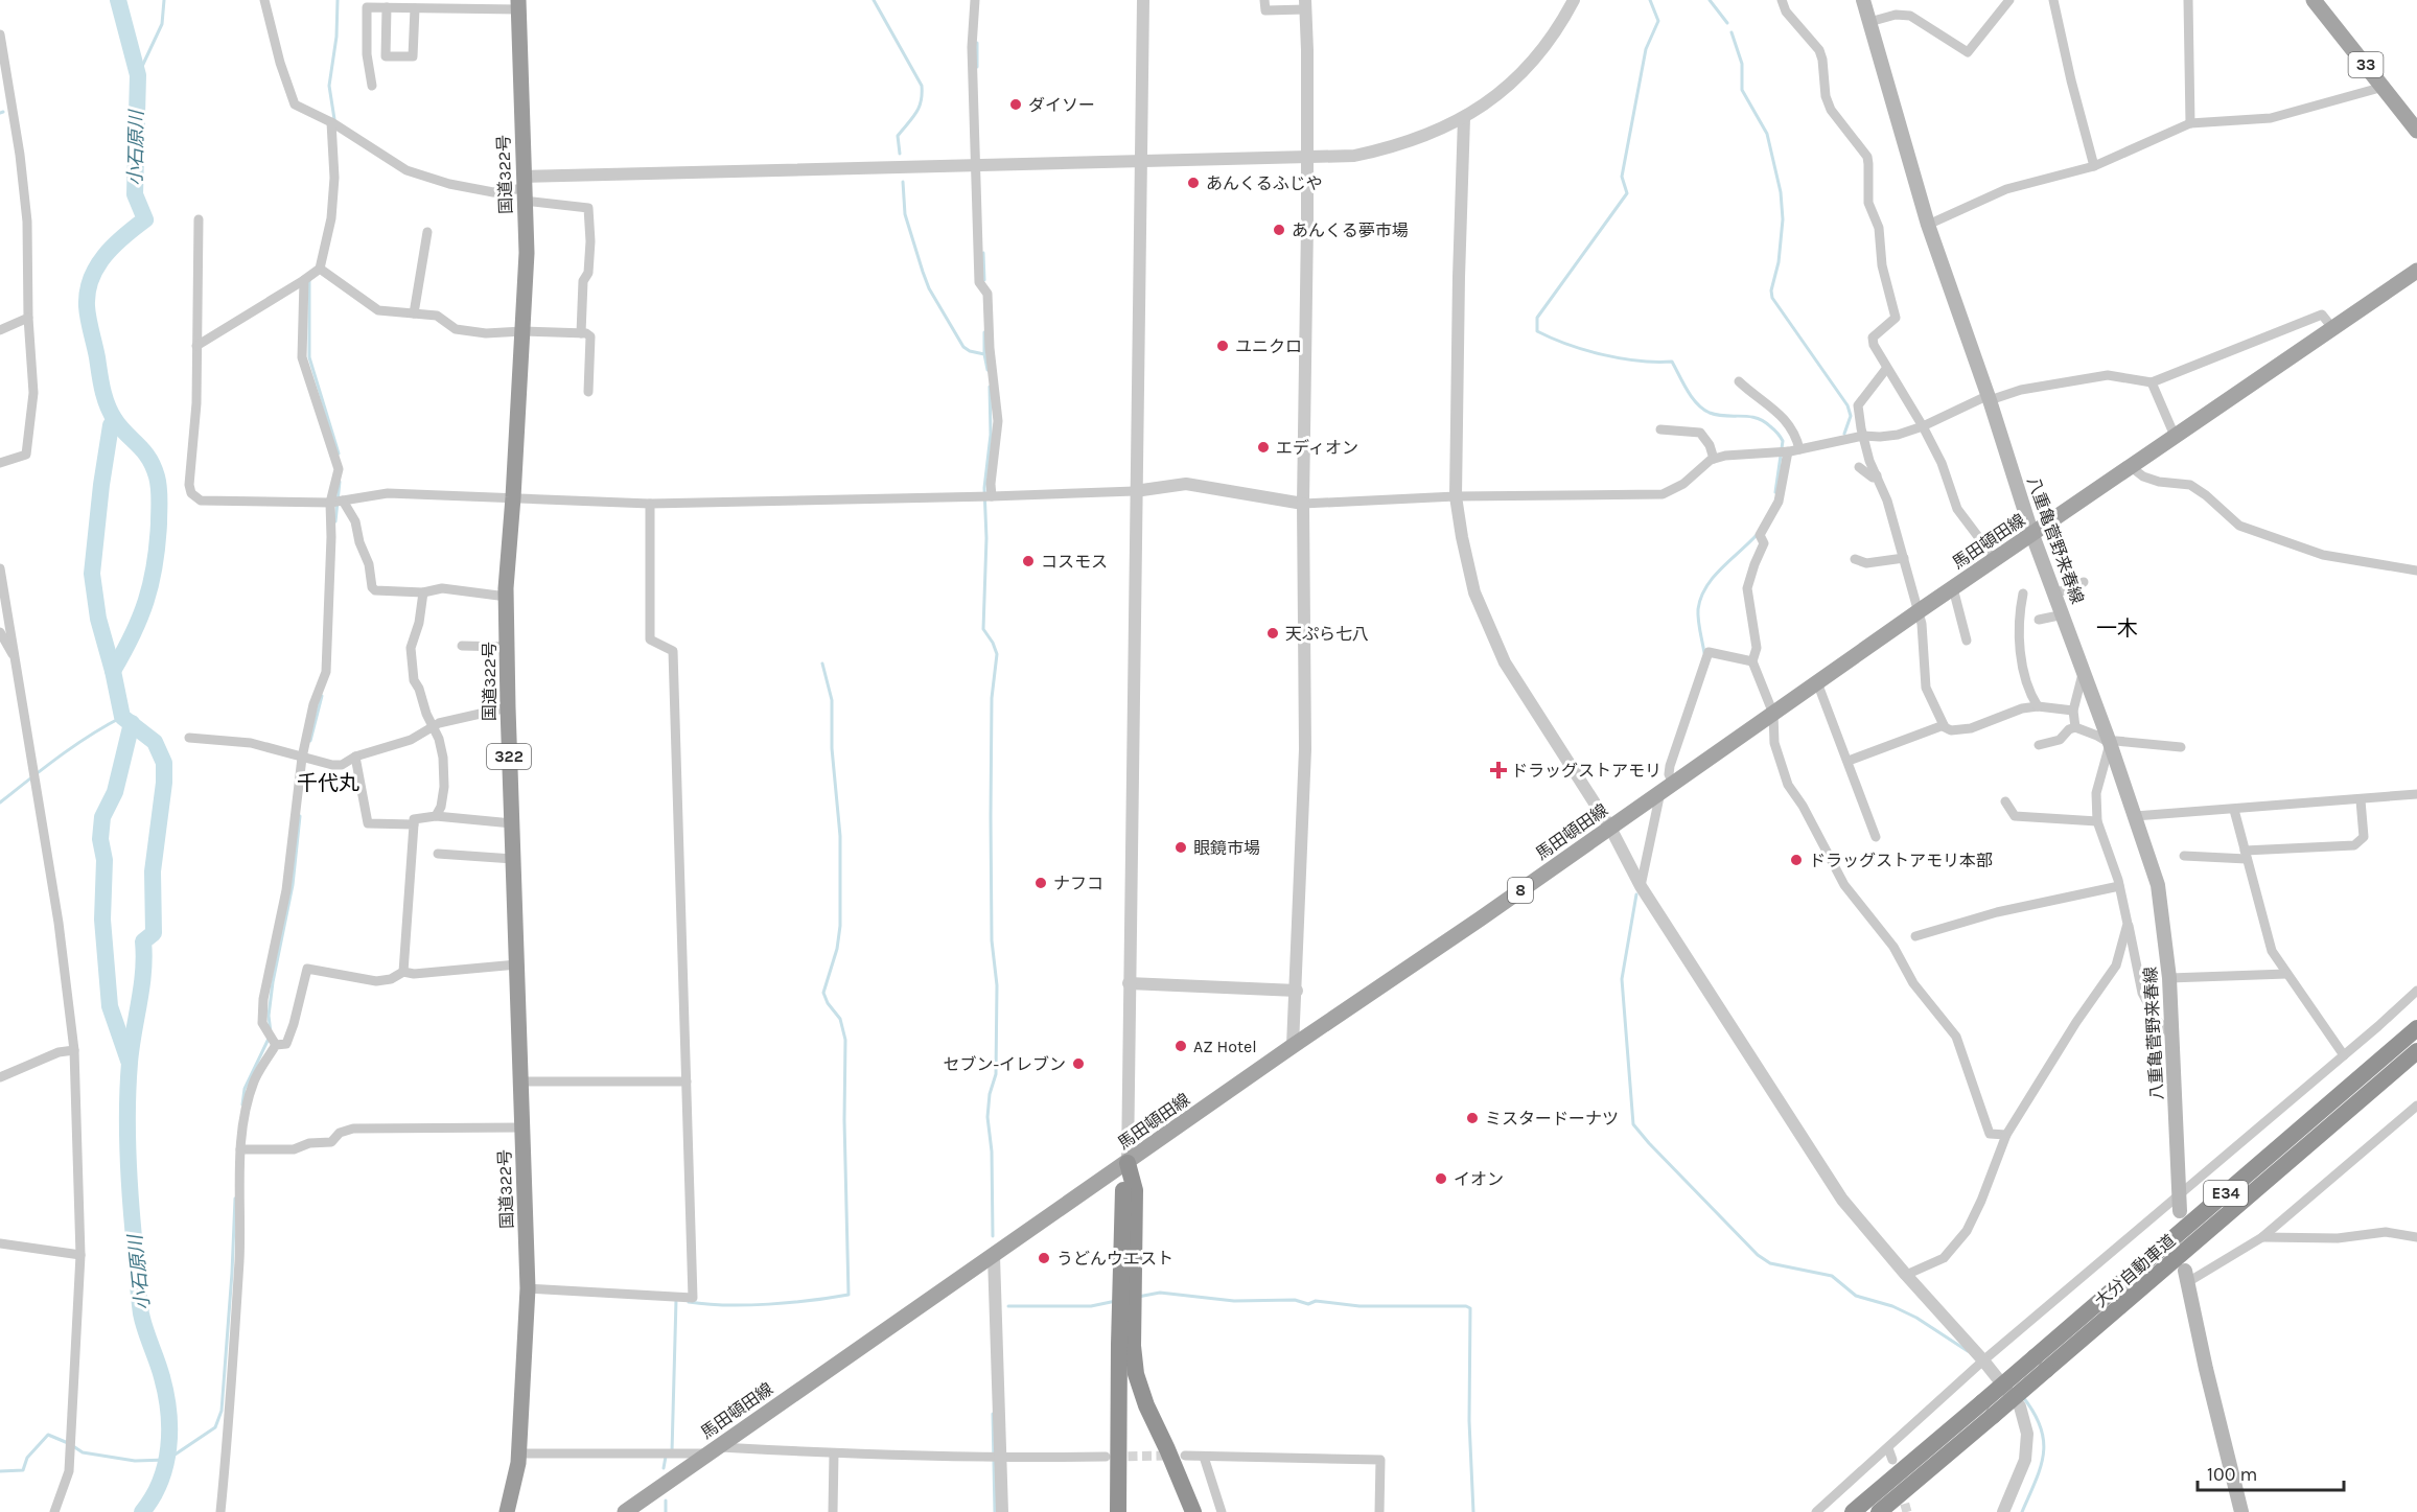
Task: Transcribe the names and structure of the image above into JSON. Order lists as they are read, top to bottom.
{
  "streets": {
    "highway": [
      "国道322号",
      "322",
      "E34",
      "大分自動車道"
    ],
    "main road": [
      "33",
      "八重亀菅野来春線",
      "馬田頓田線",
      "8"
    ]
  },
  "crossings": [
    ["八重亀菅野来春線", "馬田頓田線"]
  ],
  "districts": ["一木", "千代丸"],
  "water": ["小石原川"],
  "places": {
    "other": [
      "ダイソー",
      "あんくるふじや",
      "あんくる夢市場",
      "ユニクロ",
      "エディオン",
      "コスモス",
      "天ぷら七八",
      "眼鏡市場",
      "ドラッグストアモリ本部",
      "ナフコ",
      "AZ Hotel",
      "セブン-イレブン",
      "ミスタードーナツ",
      "イオン",
      "うどんウエスト"
    ],
    "health": ["ドラッグストアモリ"]
  },
  "scale_bar": "100 m"
}
